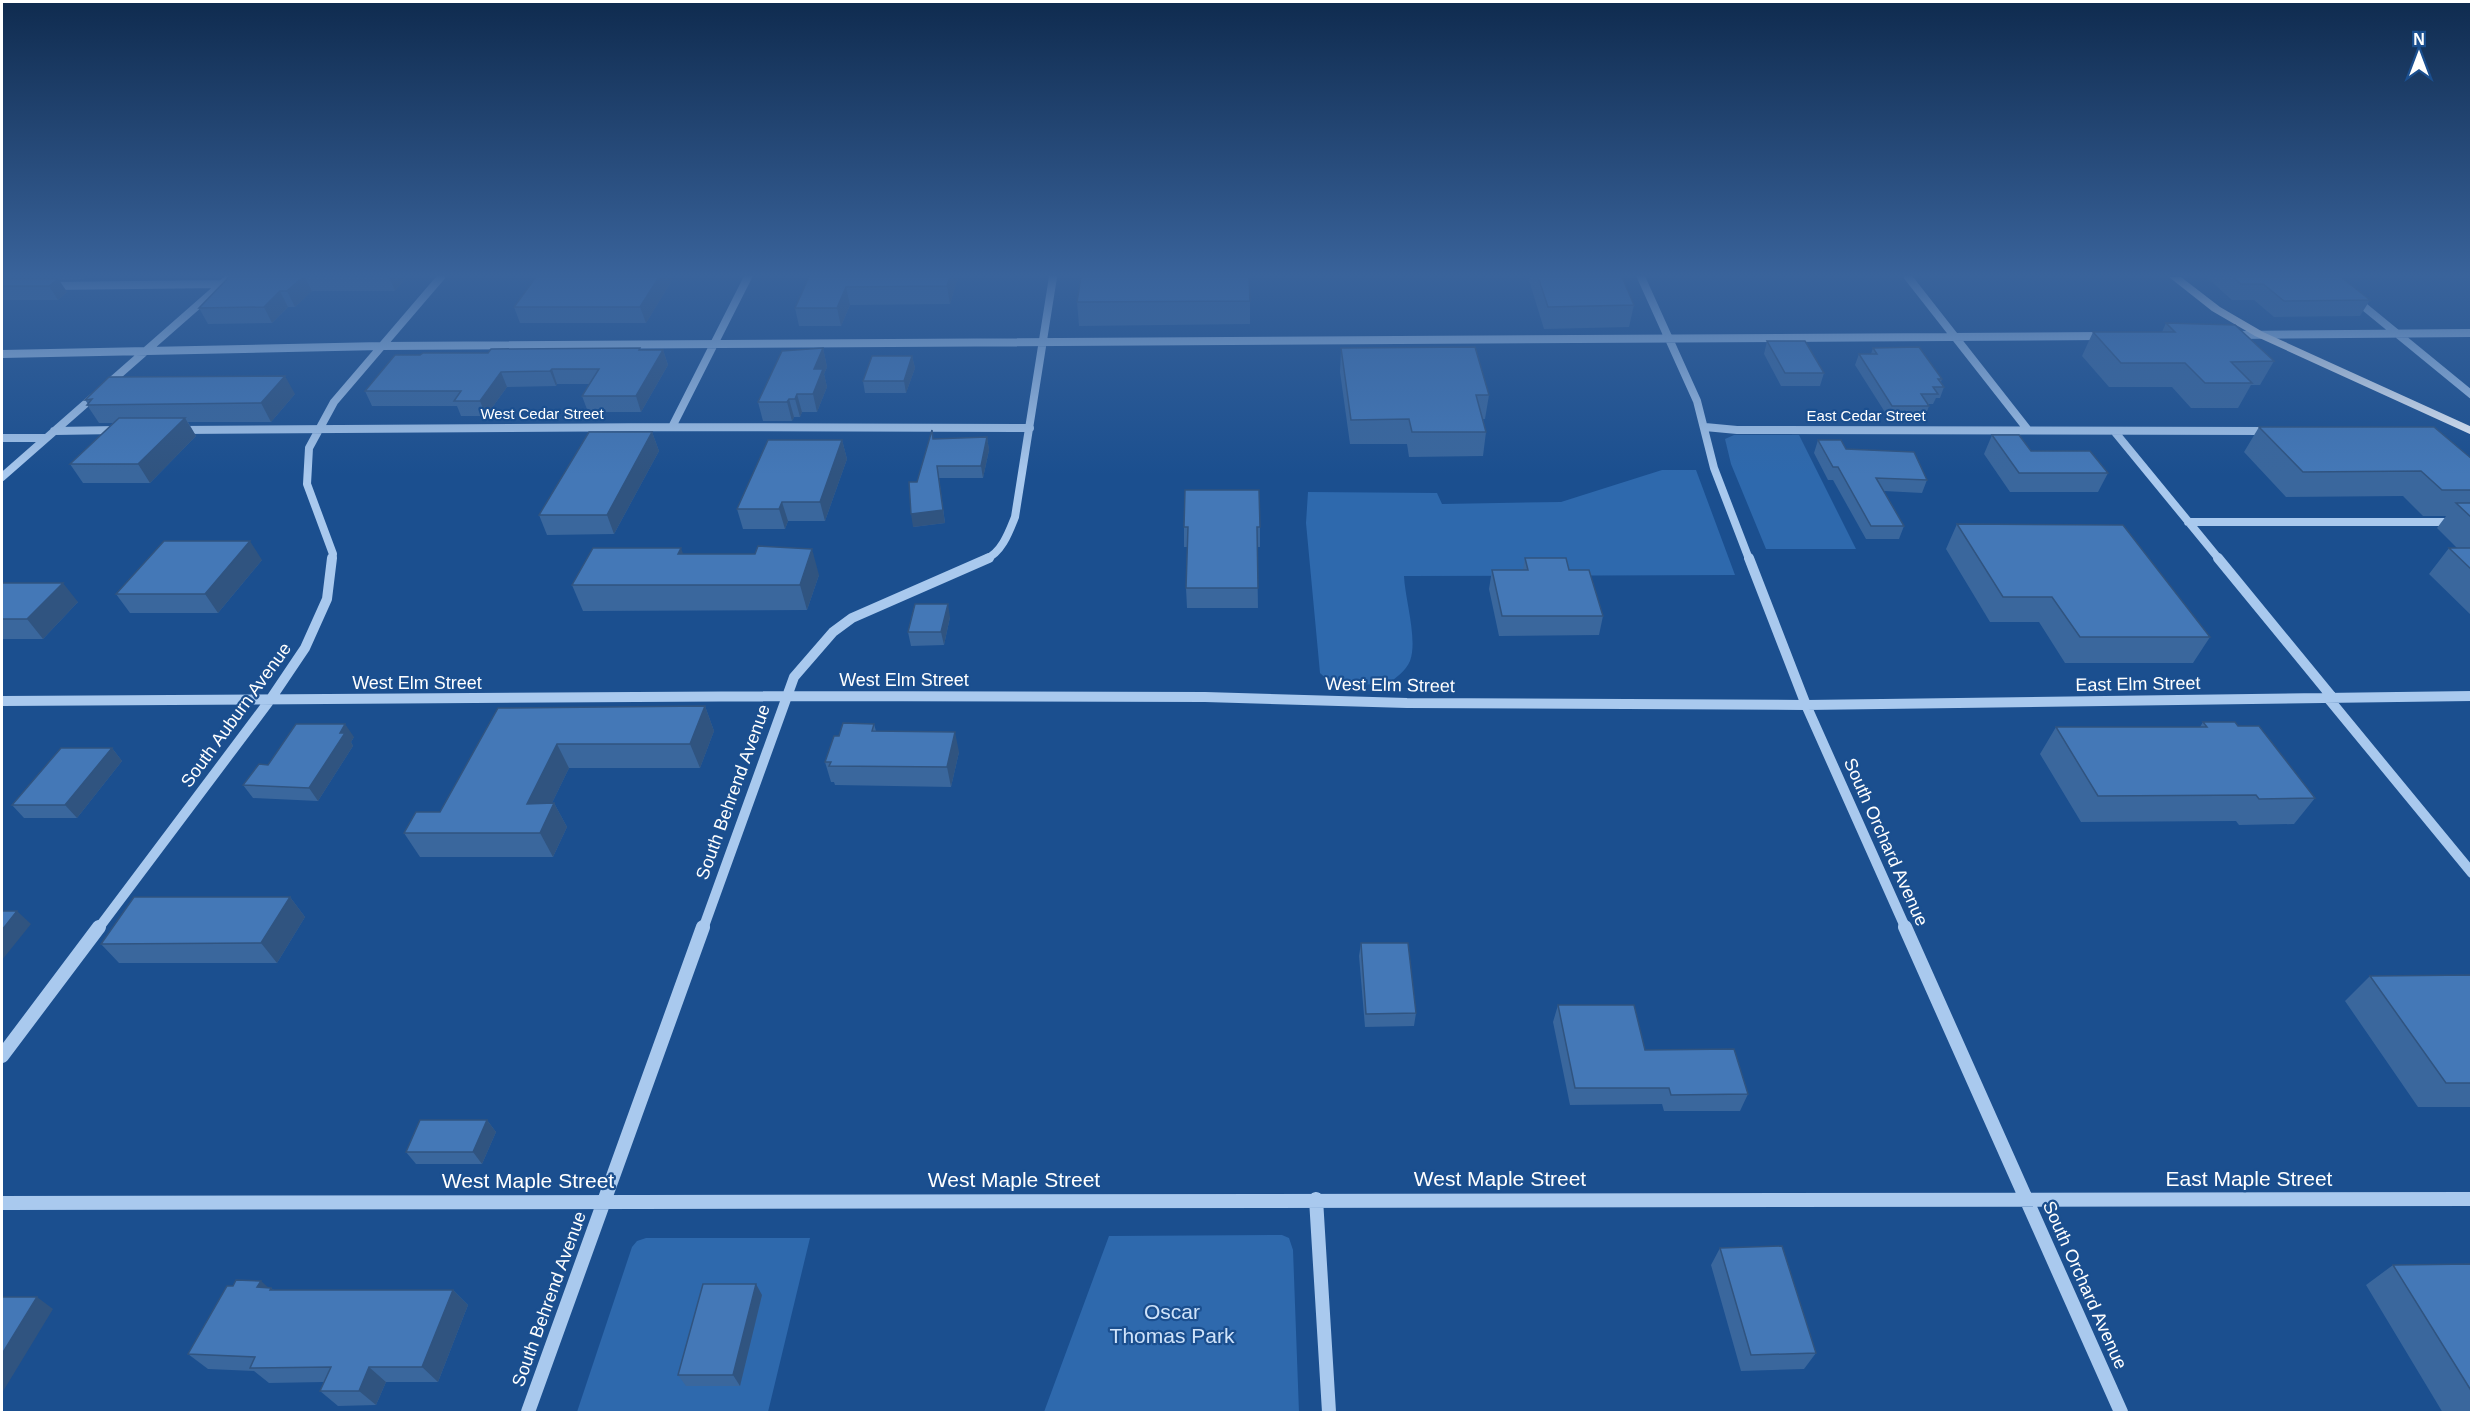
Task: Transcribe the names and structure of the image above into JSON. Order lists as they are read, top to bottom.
{
  "streets": {
    "street": [
      "West Cedar Street",
      "East Cedar Street",
      "West Elm Street",
      "East Elm Street",
      "South Auburn Avenue",
      "South Behrend Avenue",
      "South Orchard Avenue",
      "West Maple Street",
      "East Maple Street"
    ]
  },
  "crossings": [
    ["West Cedar Street", "South Auburn Avenue"],
    ["West Cedar Street", "South Behrend Avenue"],
    ["East Cedar Street", "South Orchard Avenue"],
    ["West Elm Street", "East Elm Street"],
    ["West Elm Street", "South Auburn Avenue"],
    ["West Elm Street", "South Behrend Avenue"],
    ["West Elm Street", "South Orchard Avenue"],
    ["East Elm Street", "South Orchard Avenue"],
    ["South Behrend Avenue", "West Maple Street"],
    ["South Orchard Avenue", "West Maple Street"],
    ["South Orchard Avenue", "East Maple Street"],
    ["West Maple Street", "East Maple Street"]
  ],
  "parks": ["Oscar Thomas Park"],
  "north": "top"
}
